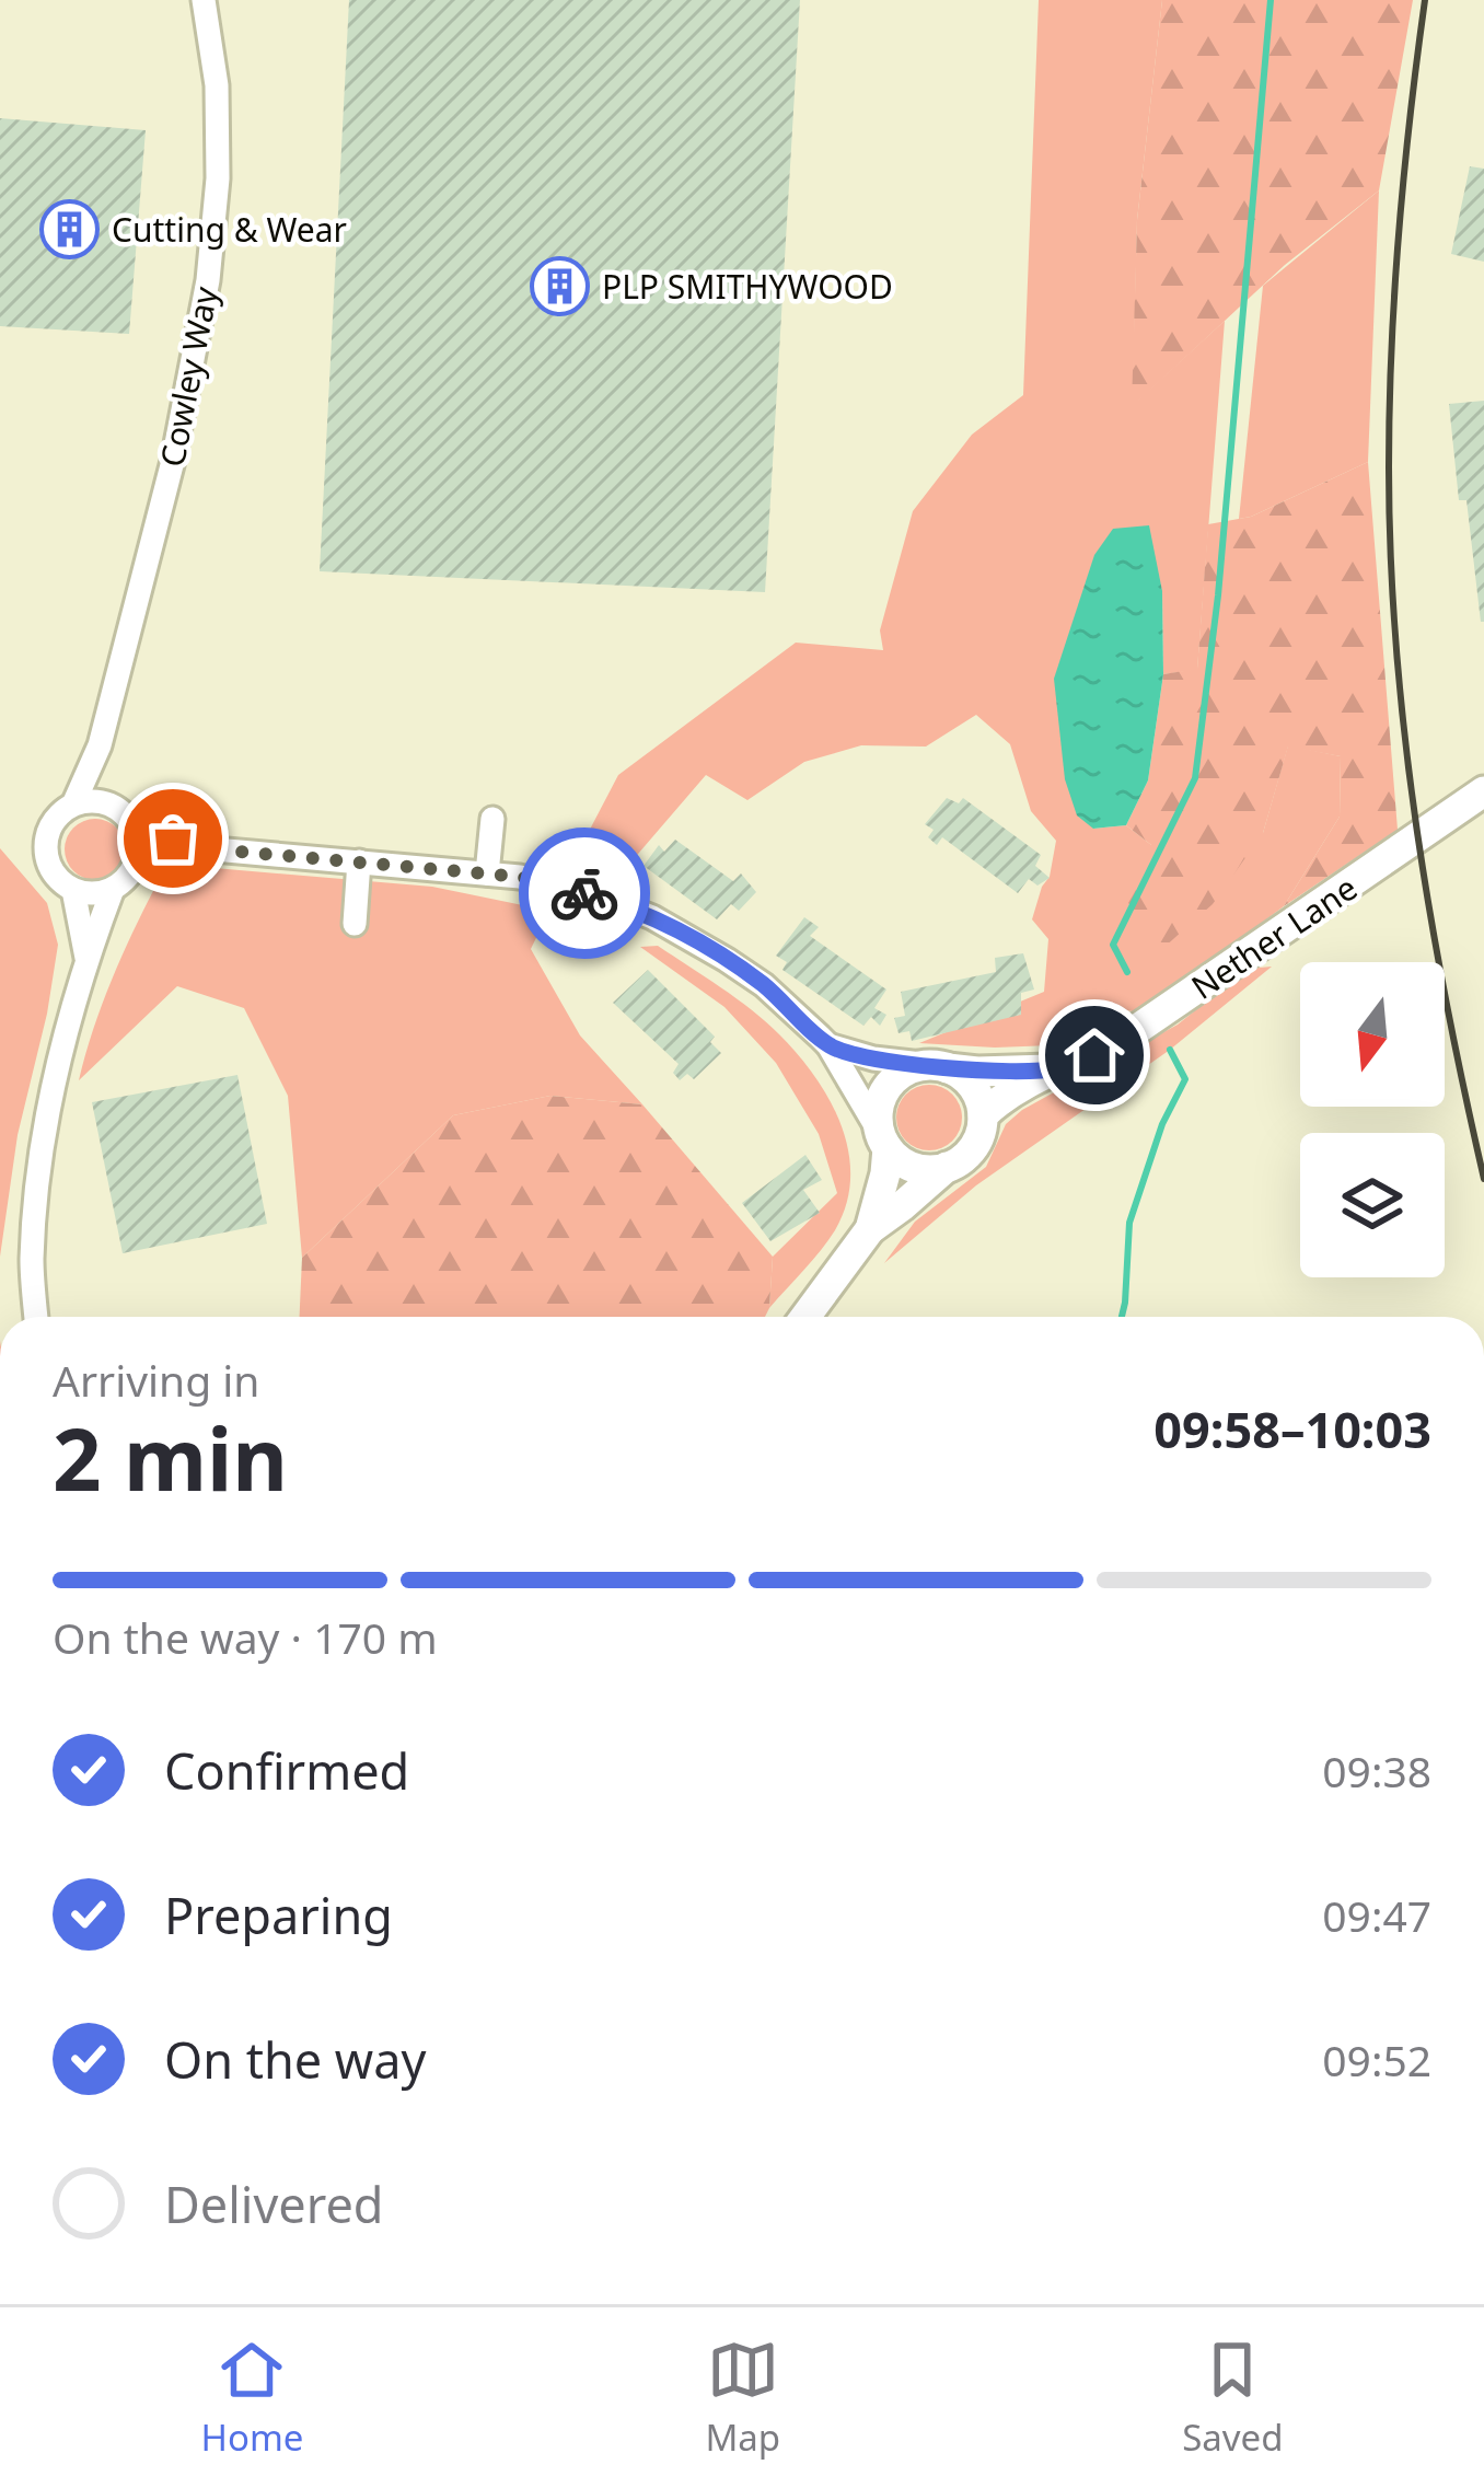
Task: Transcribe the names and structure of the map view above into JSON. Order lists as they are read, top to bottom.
{
  "streets": {
    "main road": ["Nether Lane"],
    "street": ["Cowley Way"]
  },
  "places": {
    "building": ["Cutting & Wear", "PLP SMITHYWOOD"]
  },
  "north": "bottom",
  "page": {
    "heading": ["2 min", "Arriving in", "09:58–10:03"],
    "bar": "On the way · 170 m",
    "list": [
      ["Confirmed", "09:38"],
      ["Preparing", "09:47"],
      ["On the way", "09:52"],
      "Delivered"
    ],
    "tabs": ["Home", "Map", "Saved"]
  }
}
